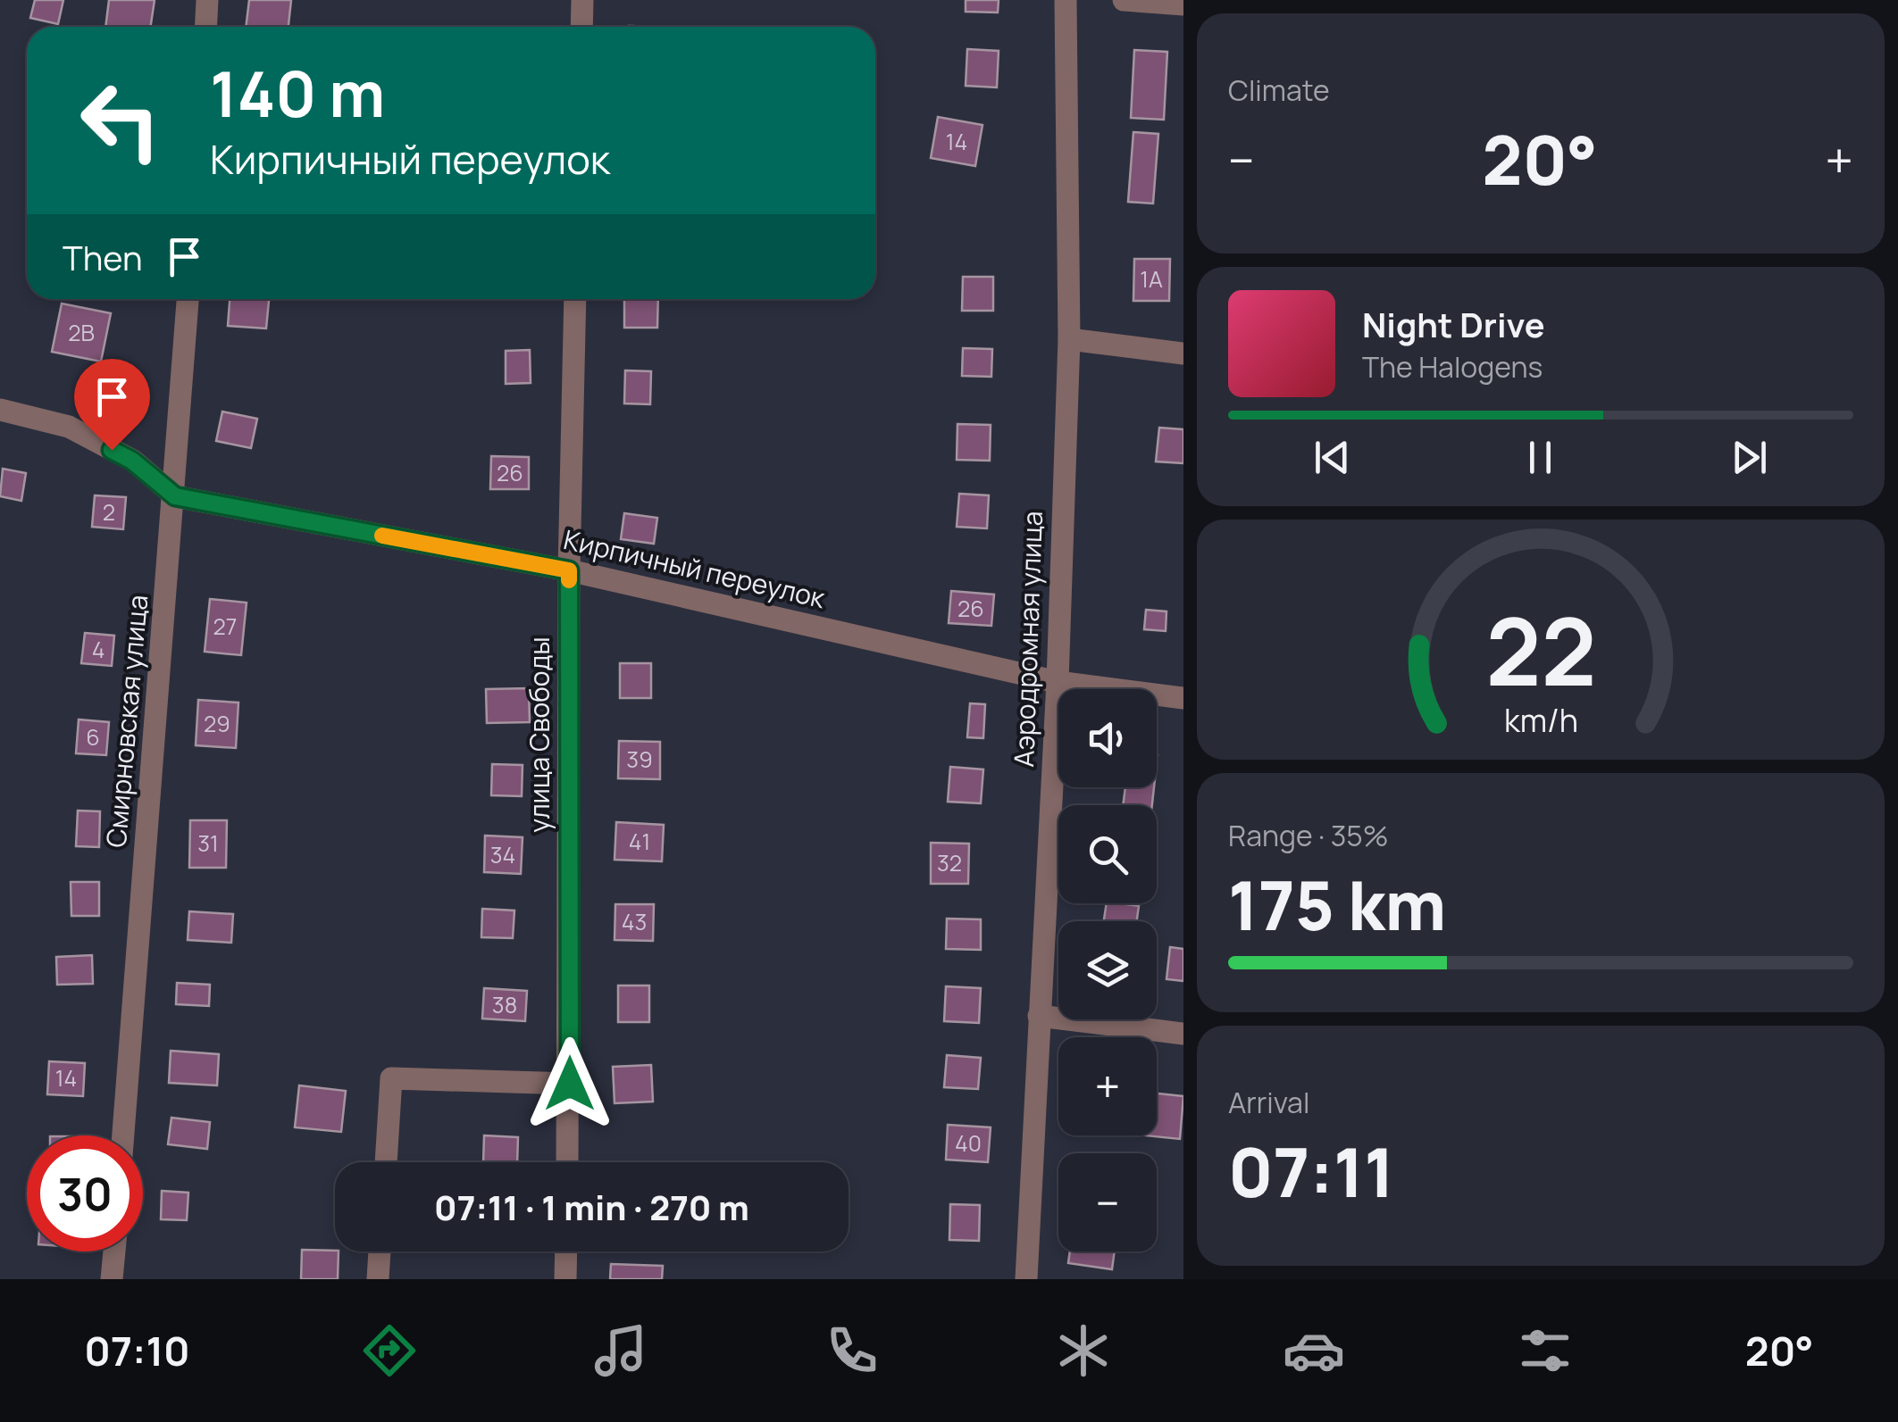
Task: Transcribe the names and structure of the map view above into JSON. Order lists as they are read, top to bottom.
{
  "streets": {
    "street": [
      "Кирпичный переулок",
      "Аэродромная улица",
      "Смирновская улица",
      "улица Свободы"
    ]
  },
  "crossings": [
    ["Кирпичный переулок", "Аэродромная улица"],
    ["Кирпичный переулок", "Смирновская улица"],
    ["Кирпичный переулок", "улица Свободы"]
  ],
  "house_numbers": [
    "14",
    "1А",
    "2В",
    "26",
    "2",
    "26",
    "27",
    "4",
    "29",
    "6",
    "39",
    "41",
    "31",
    "34",
    "32",
    "43",
    "38",
    "14",
    "40"
  ],
  "page": {
    "tile": [
      "Climate",
      ["Range · 35%", "175 km"],
      ["Arrival", "07:11"]
    ],
    "turn": ["140 m", "Кирпичный переулок"],
    "heat": ["−", "20°", "+"],
    "then": "Then",
    "song": ["Night Drive", "The Halogens"],
    "map_buttons": ["+", "−"],
    "limit": "30",
    "trip": "07:11 · 1 min · 270 m",
    "tabs": ["07:10", "20°"],
    "gauge": ["22", "km/h"]
  }
}
